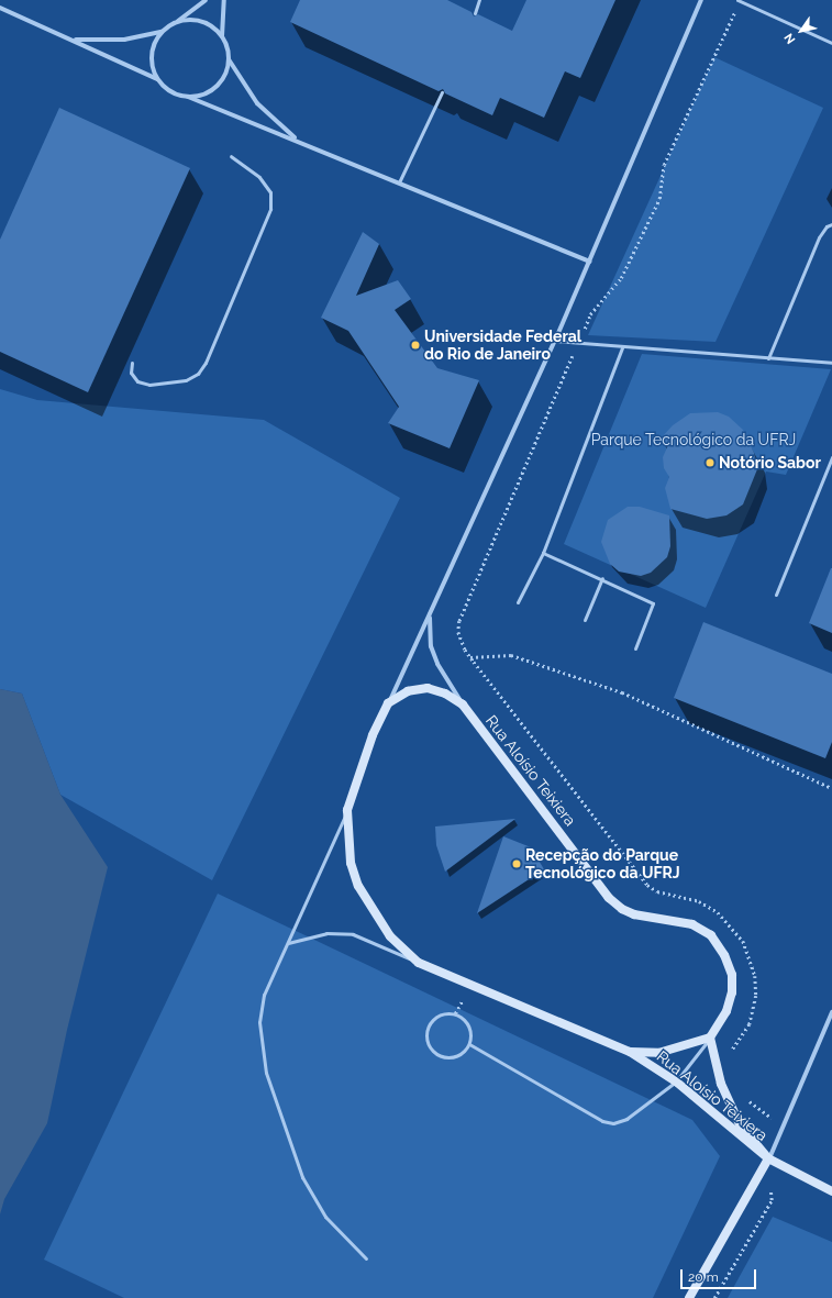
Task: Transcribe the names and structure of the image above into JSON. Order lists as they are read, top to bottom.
{
  "streets": {
    "street": ["Rua Aloísio Teixiera"]
  },
  "parks": ["Parque Tecnológico da UFRJ"],
  "places": ["Universidade Federal do Rio de Janeiro", "Notório Sabor", "Recepção do Parque Tecnológico da UFRJ"],
  "scale_bar": "20 m",
  "north": "bottom left"
}
